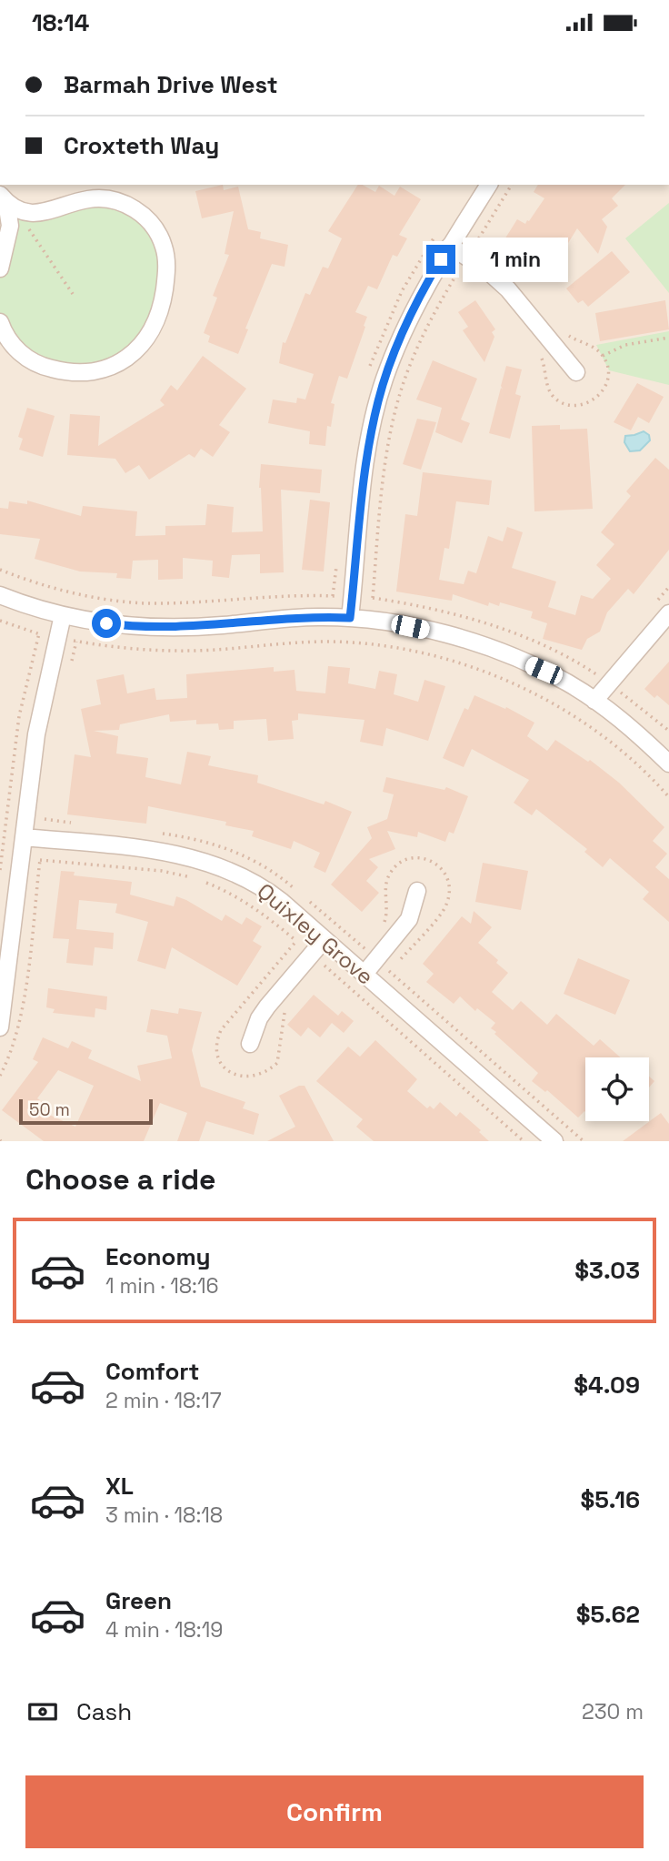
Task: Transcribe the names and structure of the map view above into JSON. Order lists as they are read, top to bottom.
{
  "streets": {
    "street": ["Quixley Grove"]
  },
  "scale_bar": "50 m",
  "page": {
    "status": "18:14",
    "banner": ["Barmah Drive West", "Croxteth Way"],
    "bubble": "1 min",
    "scale": "50 m",
    "heading": "Choose a ride",
    "list": [
      {
        "name": "Economy",
        "note": "1 min · 18:16",
        "value": "$3.03"
      },
      {
        "name": "Comfort",
        "note": "2 min · 18:17",
        "value": "$4.09"
      },
      {
        "name": "XL",
        "note": "3 min · 18:18",
        "value": "$5.16"
      },
      {
        "name": "Green",
        "note": "4 min · 18:19",
        "value": "$5.62"
      }
    ],
    "pay": ["Cash", "230 m"],
    "buttons": "Confirm"
  }
}
